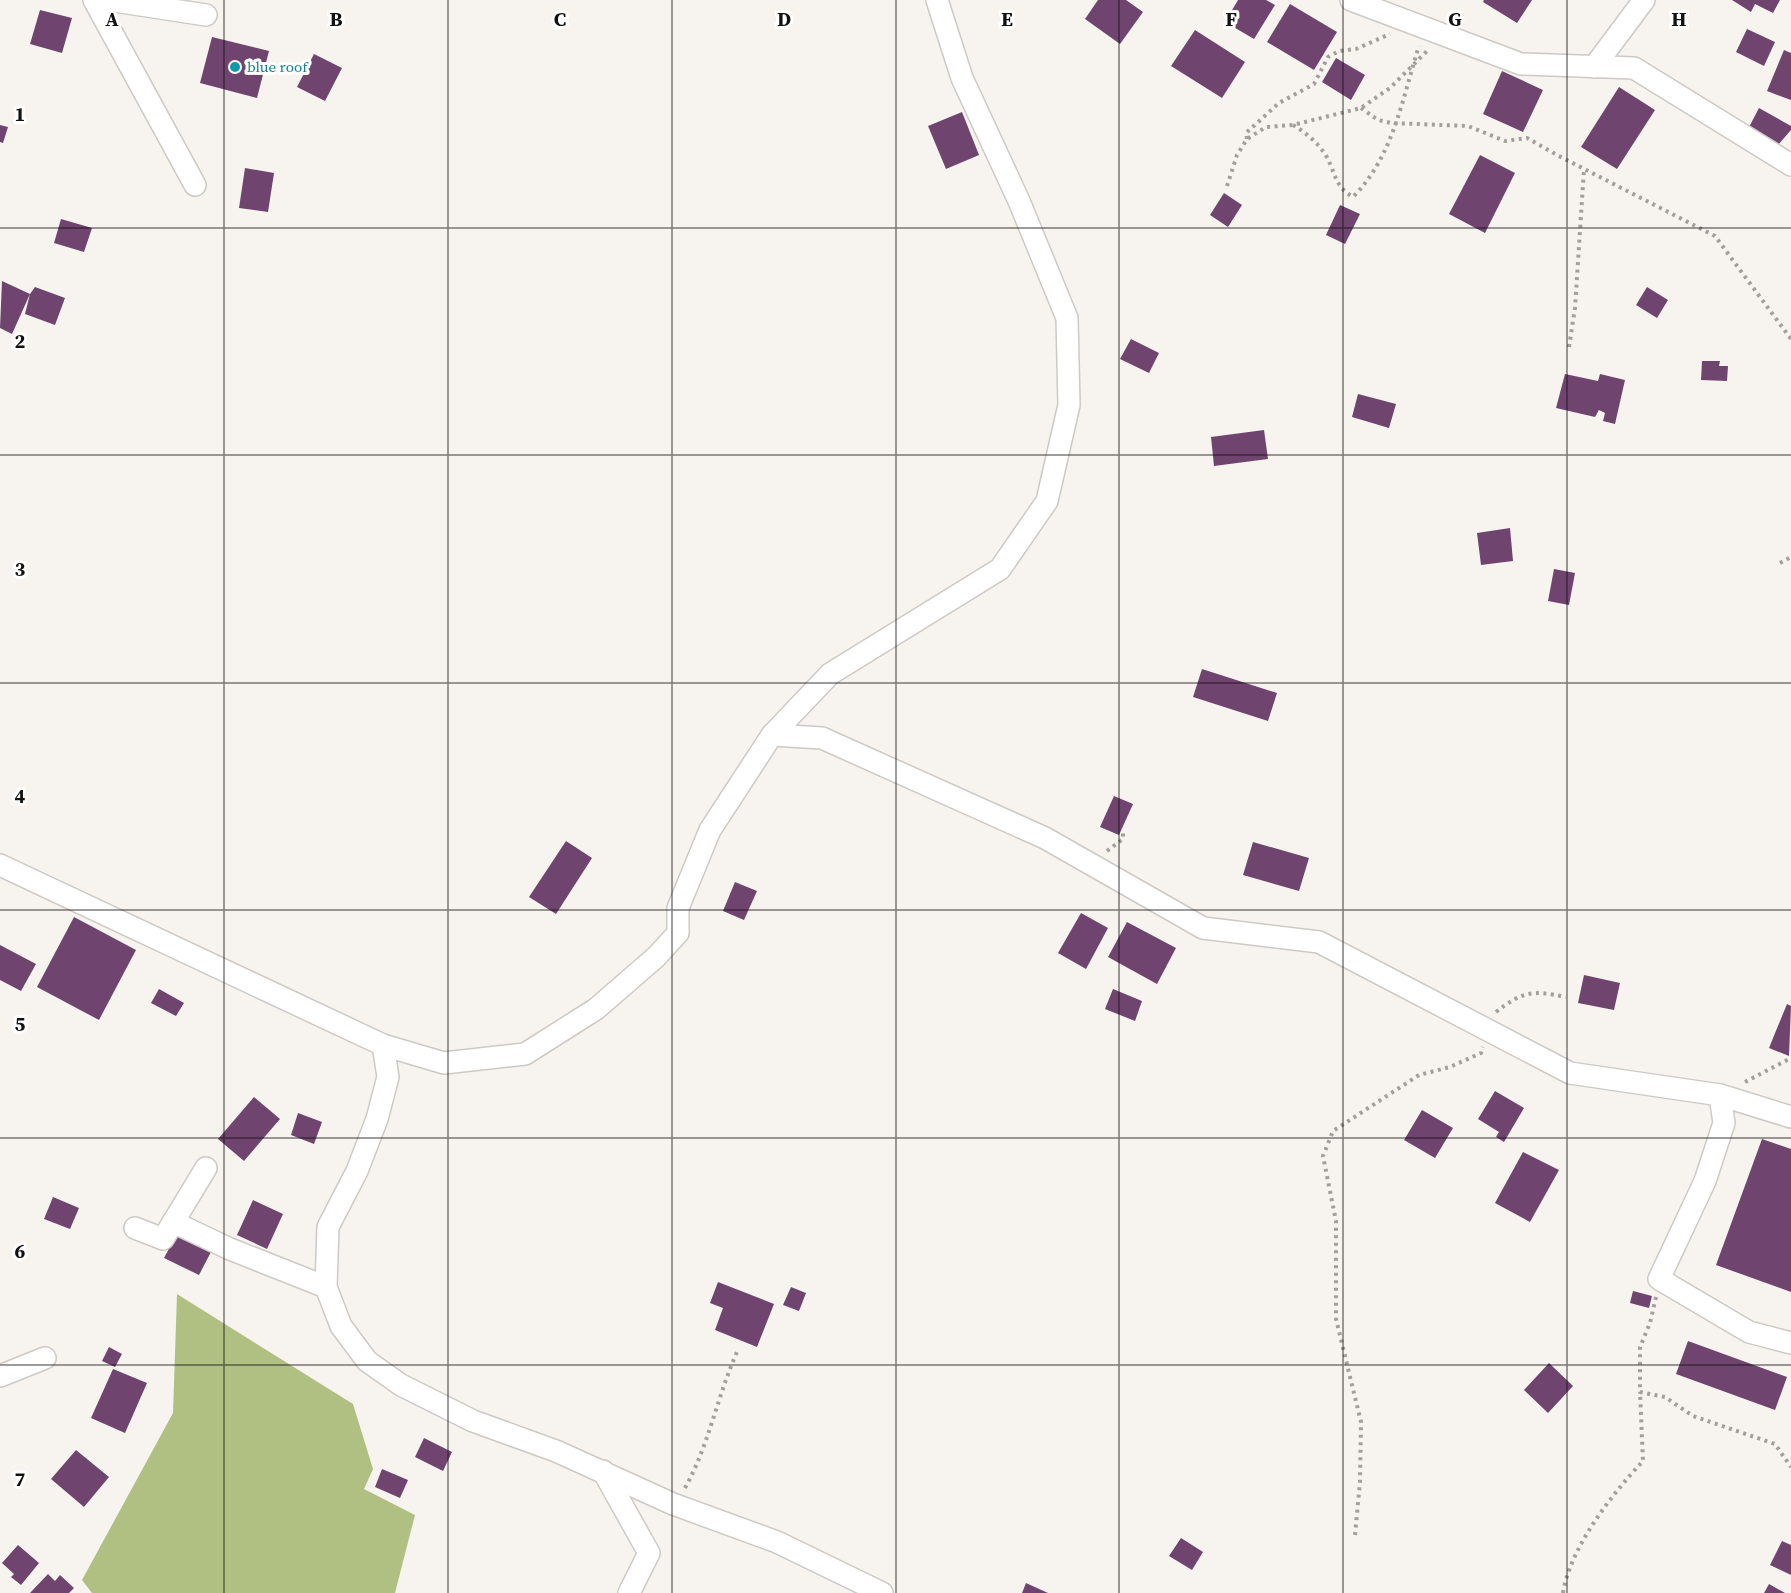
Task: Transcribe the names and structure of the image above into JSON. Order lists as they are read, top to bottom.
{
  "places": ["blue roof"],
  "grid": {
    "columns": [
      "A",
      "B",
      "C",
      "D",
      "E",
      "F",
      "G",
      "H"
    ],
    "rows": [
      "1",
      "2",
      "3",
      "4",
      "5",
      "6",
      "7"
    ]
  }
}
